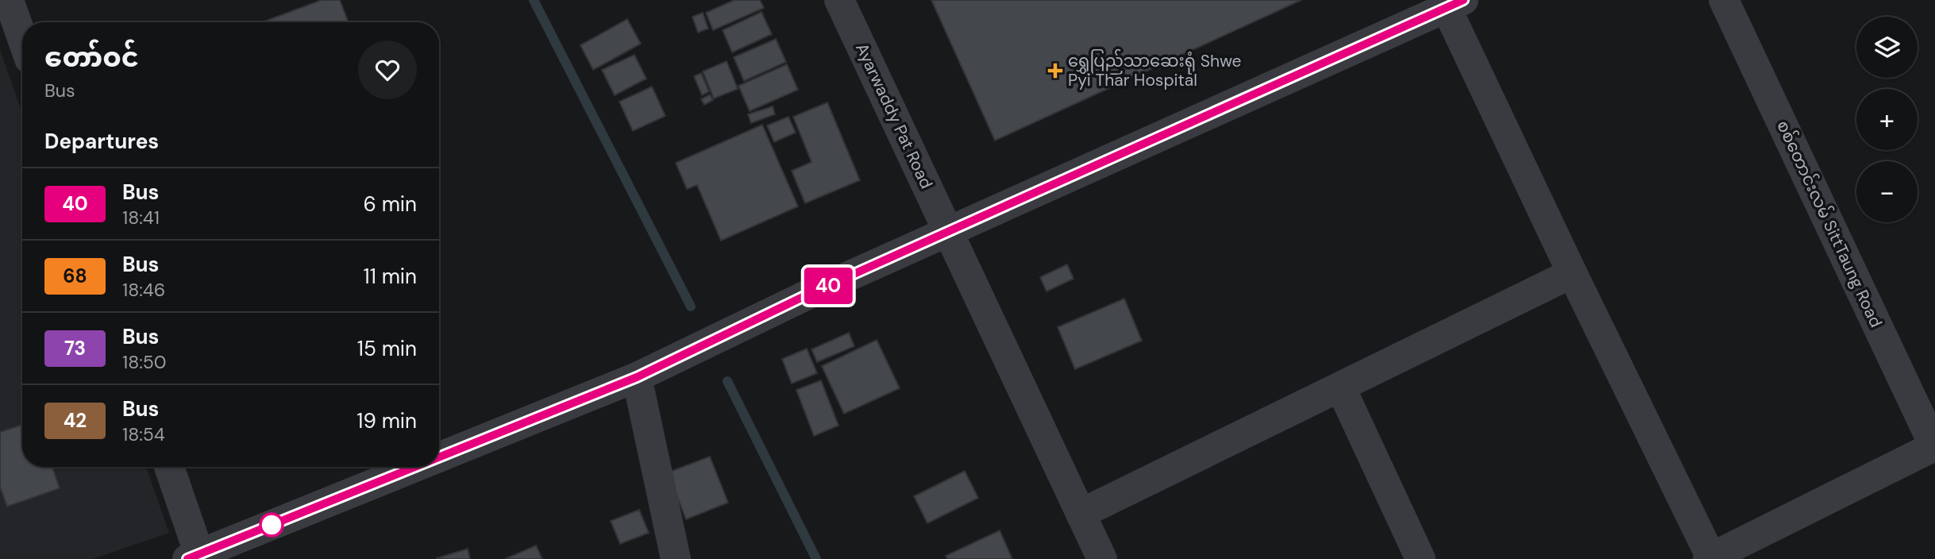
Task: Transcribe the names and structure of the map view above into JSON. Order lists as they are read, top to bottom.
{
  "streets": {
    "street": ["Ayarwaddy Pat Road", "စစ်တောင်းလမ် SittTaung Road"]
  },
  "places": {
    "health": ["ရွှေပြည်သာဆေးရုံ Shwe Pyi Thar Hospital"]
  },
  "lines": ["bus line 40"],
  "page": {
    "on_map": "40",
    "map_buttons": ["+", "−"],
    "heading": [
      ["တော်ဝင်", "Bus"],
      "Departures"
    ],
    "list": [
      {
        "mark": "40",
        "name": "Bus",
        "note": "18:41",
        "value": "6 min"
      },
      {
        "mark": "68",
        "name": "Bus",
        "note": "18:46",
        "value": "11 min"
      },
      {
        "mark": "73",
        "name": "Bus",
        "note": "18:50",
        "value": "15 min"
      },
      {
        "mark": "42",
        "name": "Bus",
        "note": "18:54",
        "value": "19 min"
      }
    ]
  }
}
